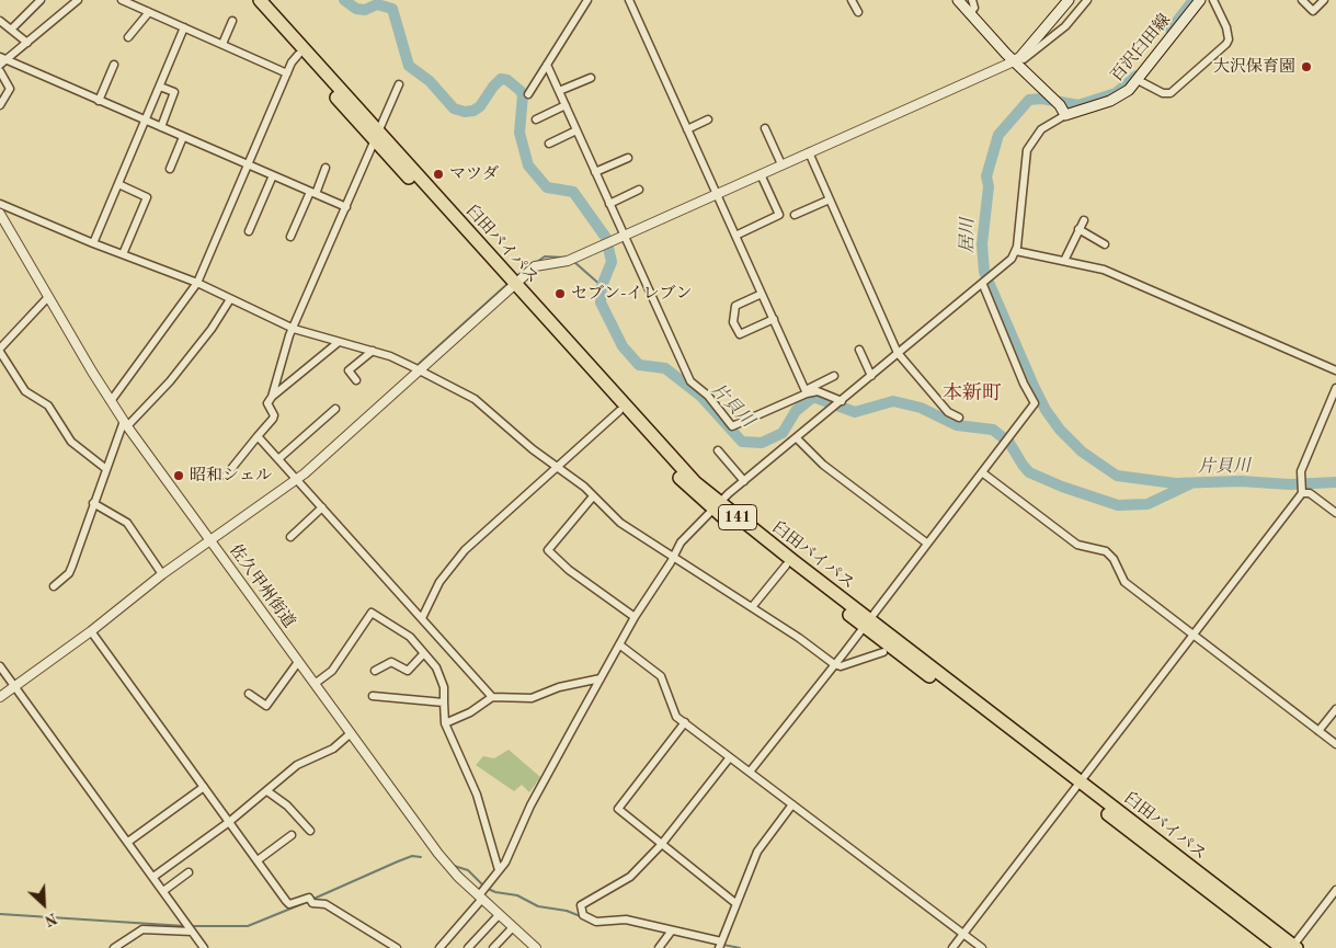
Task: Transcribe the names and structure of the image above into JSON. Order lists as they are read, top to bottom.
{
  "streets": {
    "highway": ["臼田バイパス", "141"],
    "main road": ["百沢臼田線"],
    "street": ["佐久甲州街道"]
  },
  "districts": ["本新町"],
  "water": ["居川", "片貝川"],
  "places": [
    "大沢保育園",
    "マツダ",
    "セブン-イレブン",
    "昭和シェル"
  ],
  "north": "bottom right"
}
